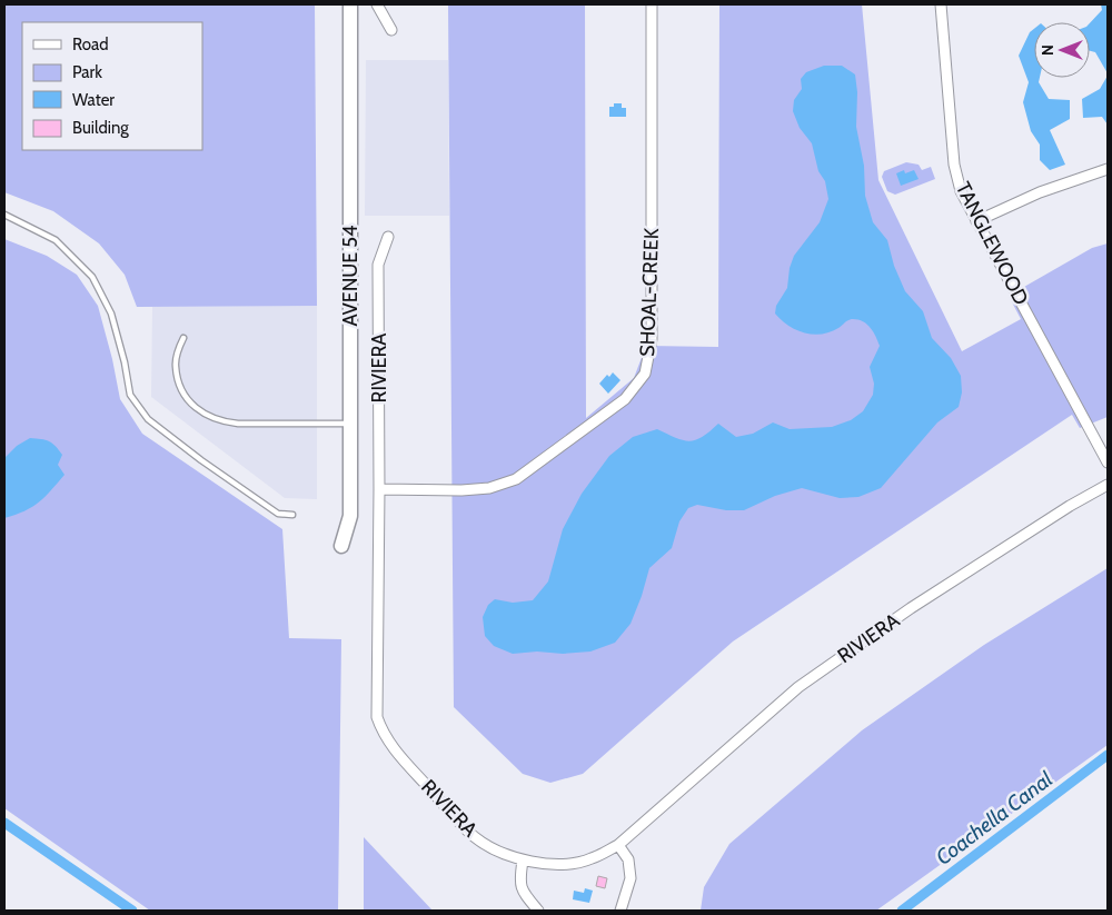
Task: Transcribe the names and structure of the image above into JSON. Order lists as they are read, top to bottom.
{
  "streets": {
    "street": [
      "TANGLEWOOD",
      "AVENUE 54",
      "SHOAL-CREEK",
      "RIVIERA"
    ]
  },
  "crossings": [
    ["SHOAL-CREEK", "RIVIERA"]
  ],
  "water": ["Coachella Canal"],
  "legend": [
    "Road",
    "Park",
    "Water",
    "Building"
  ],
  "north": "left"
}
